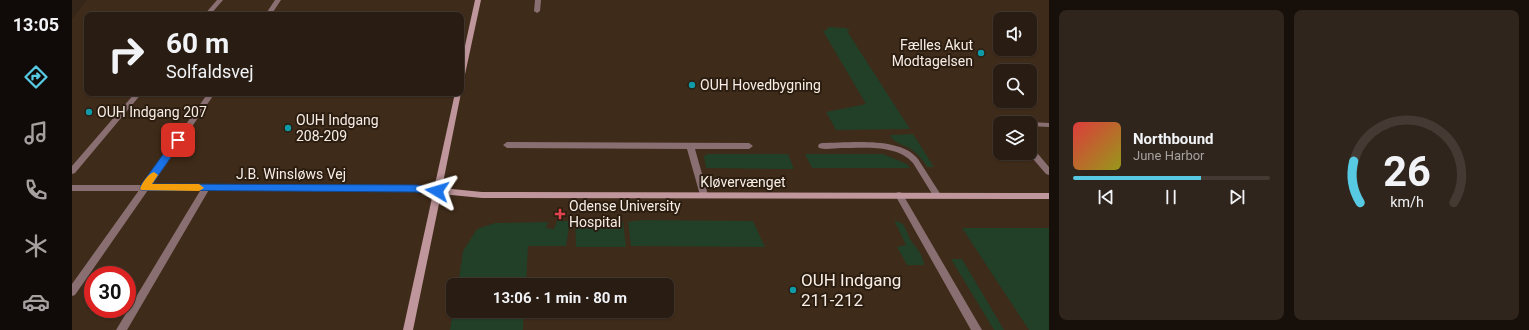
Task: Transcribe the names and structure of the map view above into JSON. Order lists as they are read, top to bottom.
{
  "streets": {
    "street": ["J.B. Winsløws Vej", "Kløvervænget"]
  },
  "crossings": [
    ["J.B. Winsløws Vej", "Kløvervænget"]
  ],
  "places": {
    "other": [
      "Fælles Akut Modtagelsen",
      "OUH Hovedbygning",
      "OUH Indgang 207",
      "OUH Indgang 208-209",
      "OUH Indgang 211-212"
    ],
    "health": ["Odense University Hospital"]
  },
  "page": {
    "tabs": "13:05",
    "turn": ["60 m", "Solfaldsvej"],
    "song": ["Northbound", "June Harbor"],
    "limit": "30",
    "trip": "13:06 · 1 min · 80 m",
    "gauge": ["26", "km/h"]
  }
}
